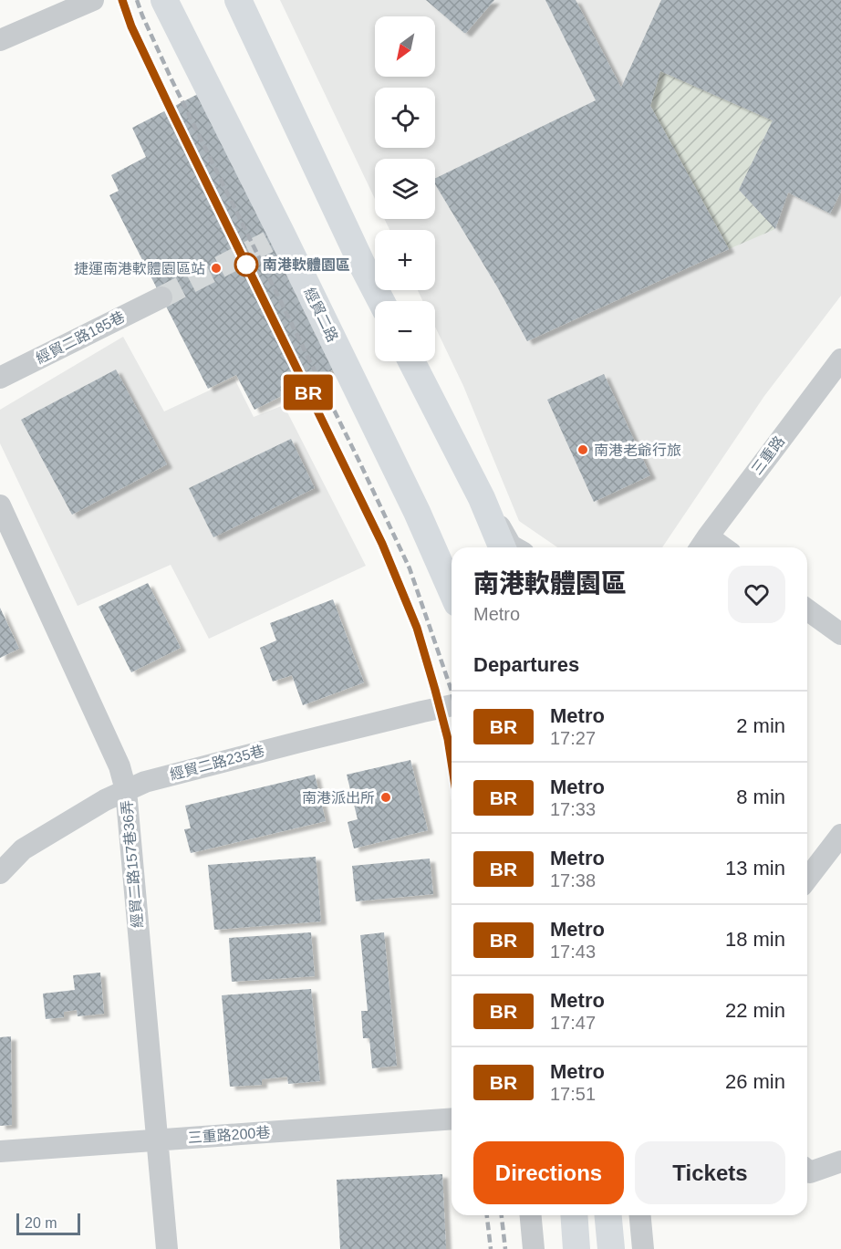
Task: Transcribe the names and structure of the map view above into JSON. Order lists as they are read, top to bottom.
{
  "streets": {
    "main road": ["經貿二路"],
    "street": [
      "經貿二路185巷",
      "三重路",
      "經貿二路235巷",
      "經貿二路157巷36弄",
      "三重路200巷"
    ]
  },
  "crossings": [
    ["經貿二路235巷", "經貿二路157巷36弄"],
    ["經貿二路157巷36弄", "三重路200巷"]
  ],
  "places": [
    "南港軟體園區",
    "捷運南港軟體園區站",
    "南港老爺行旅",
    "南港派出所"
  ],
  "lines": ["metro line BR"],
  "scale_bar": "20 m",
  "north": "bottom left",
  "page": {
    "on_map": "BR",
    "map_buttons": ["+", "−"],
    "heading": [
      ["南港軟體園區", "Metro"],
      "Departures"
    ],
    "list": [
      {
        "mark": "BR",
        "name": "Metro",
        "note": "17:27",
        "value": "2 min"
      },
      {
        "mark": "BR",
        "name": "Metro",
        "note": "17:33",
        "value": "8 min"
      },
      {
        "mark": "BR",
        "name": "Metro",
        "note": "17:38",
        "value": "13 min"
      },
      {
        "mark": "BR",
        "name": "Metro",
        "note": "17:43",
        "value": "18 min"
      },
      {
        "mark": "BR",
        "name": "Metro",
        "note": "17:47",
        "value": "22 min"
      },
      {
        "mark": "BR",
        "name": "Metro",
        "note": "17:51",
        "value": "26 min"
      }
    ],
    "buttons": ["Directions", "Tickets"],
    "scale": "20 m"
  }
}
